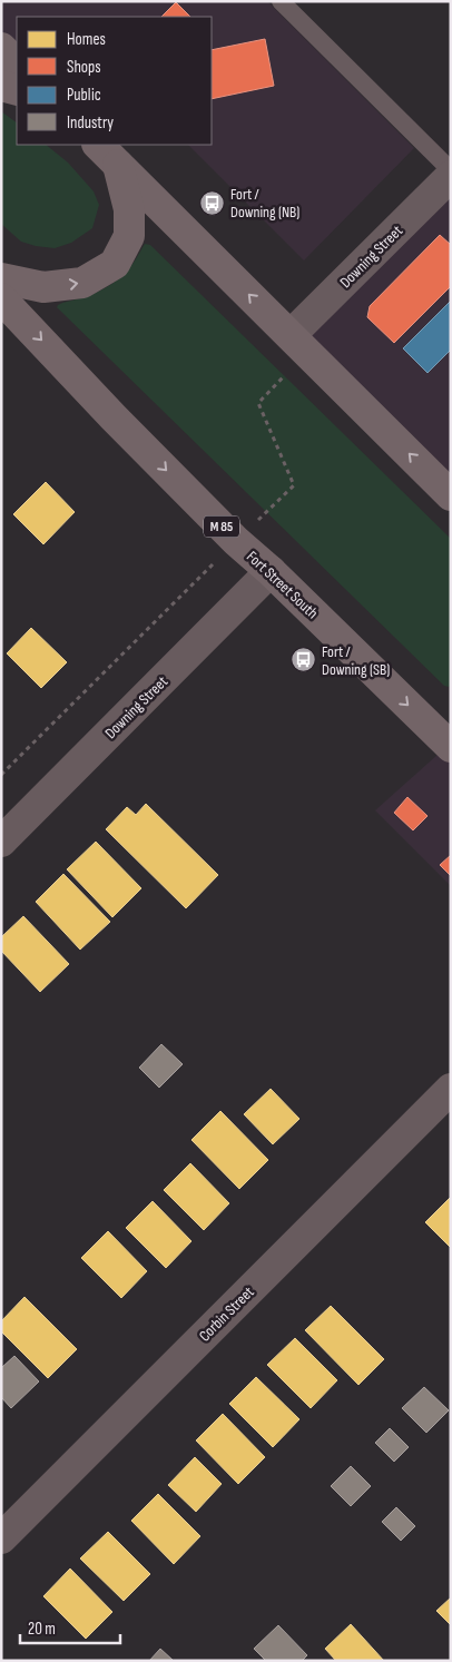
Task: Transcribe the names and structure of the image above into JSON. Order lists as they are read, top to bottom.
{
  "streets": {
    "main road": ["M 85", "Fort Street South"],
    "street": ["Downing Street", "Corbin Street"]
  },
  "crossings": [
    ["Downing Street", "Fort Street South"]
  ],
  "places": {
    "bus stop": ["Fort / Downing (NB)", "Fort / Downing (SB)"]
  },
  "legend": [
    "Homes",
    "Shops",
    "Public",
    "Industry"
  ],
  "scale_bar": "20 m"
}
